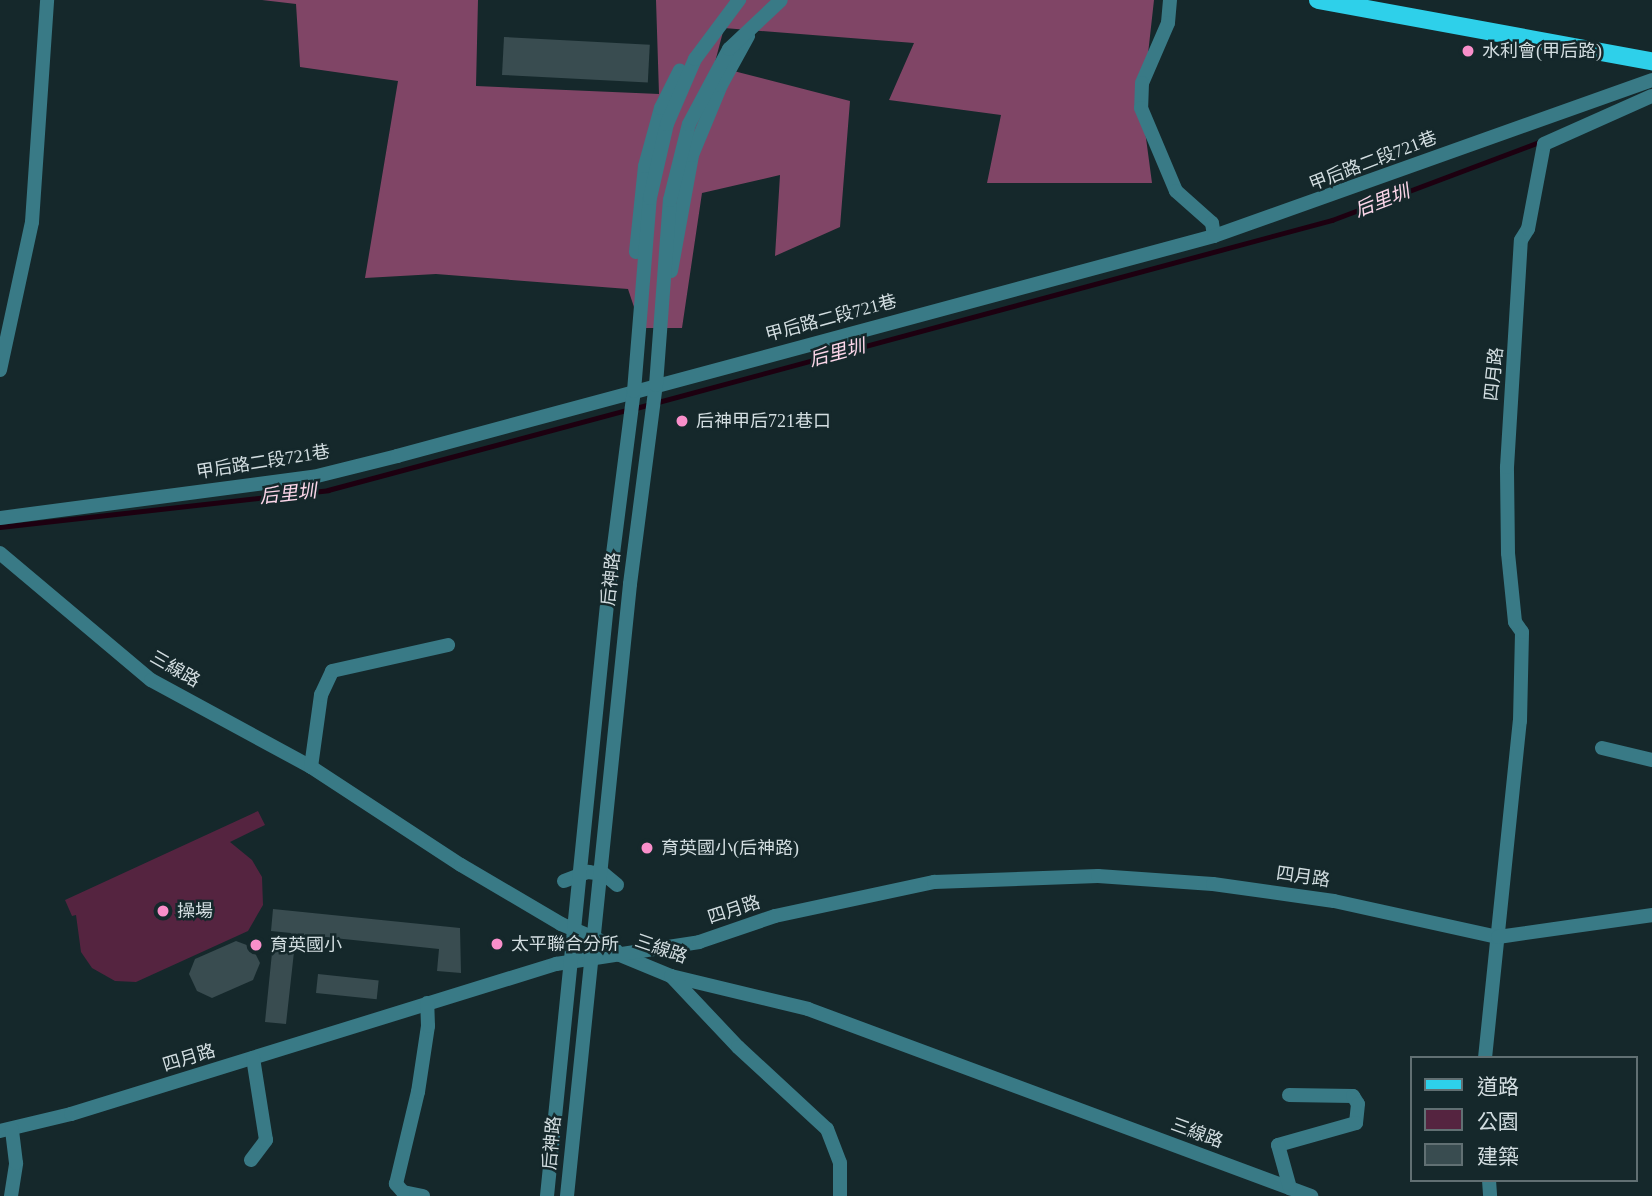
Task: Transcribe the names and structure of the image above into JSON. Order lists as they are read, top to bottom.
{
  "streets": {
    "street": [
      "甲后路二段721巷",
      "四月路",
      "后神路",
      "三線路"
    ]
  },
  "crossings": [
    ["甲后路二段721巷", "后神路"],
    ["四月路", "三線路"]
  ],
  "water": ["后里圳"],
  "places": [
    "水利會(甲后路)",
    "后神甲后721巷口",
    "育英國小(后神路)",
    "操場",
    "太平聯合分所",
    "育英國小"
  ],
  "legend": ["道路", "公園", "建築"]
}
